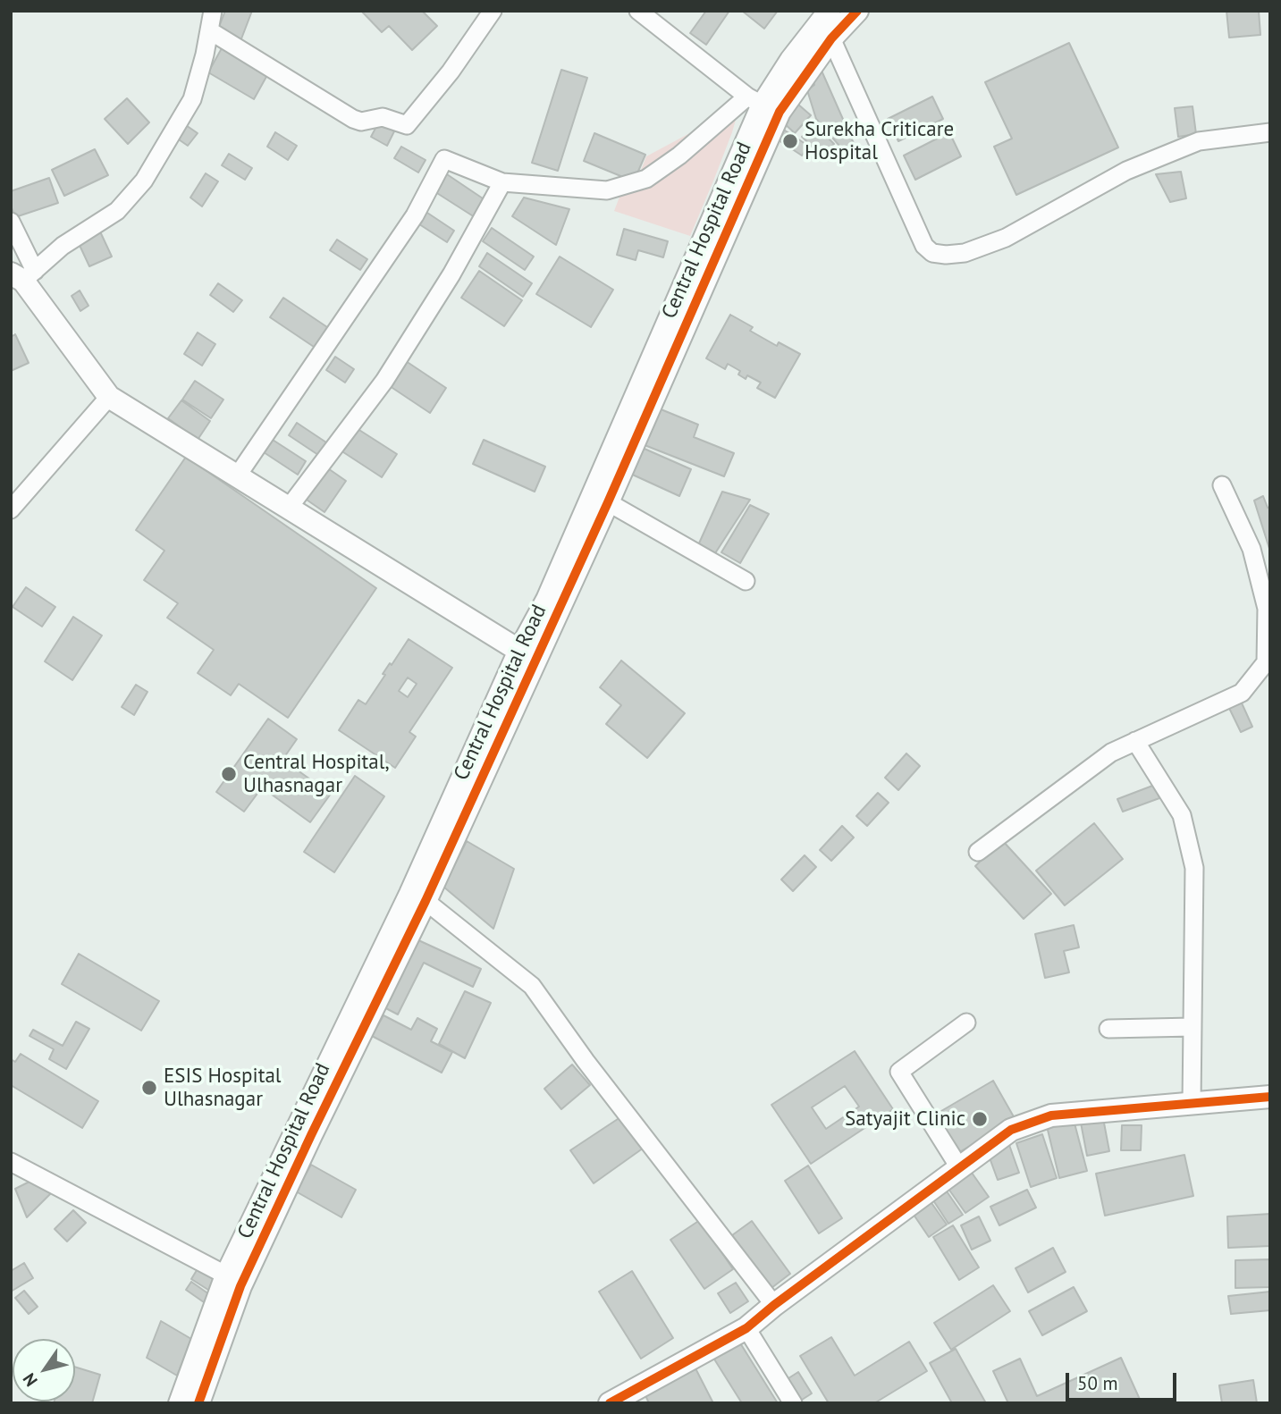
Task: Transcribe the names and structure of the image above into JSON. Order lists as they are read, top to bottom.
{
  "streets": {
    "street": ["Central Hospital Road"]
  },
  "places": [
    "Surekha Criticare Hospital",
    "Central Hospital, Ulhasnagar",
    "ESIS Hospital Ulhasnagar",
    "Satyajit Clinic"
  ],
  "scale_bar": "50 m",
  "north": "bottom left"
}
